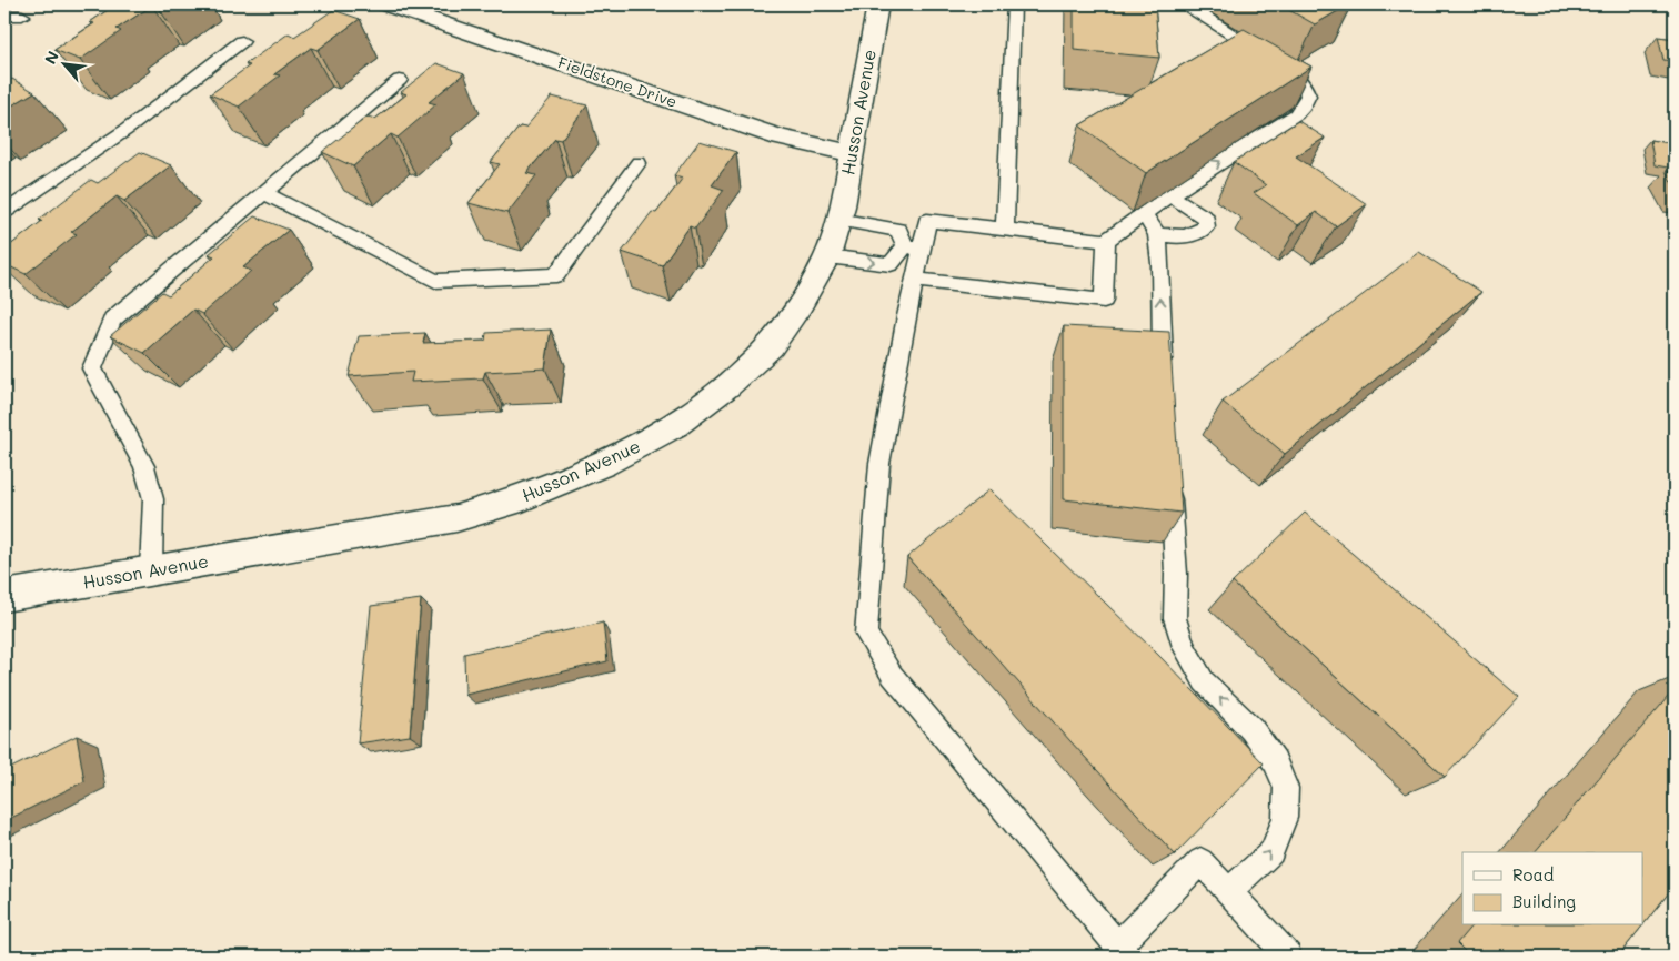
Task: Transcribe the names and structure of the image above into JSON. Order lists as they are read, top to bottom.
{
  "streets": {
    "street": ["Fieldstone Drive", "Husson Avenue"]
  },
  "crossings": [
    ["Fieldstone Drive", "Husson Avenue"]
  ],
  "legend": ["Road", "Building"],
  "north": "top left"
}
